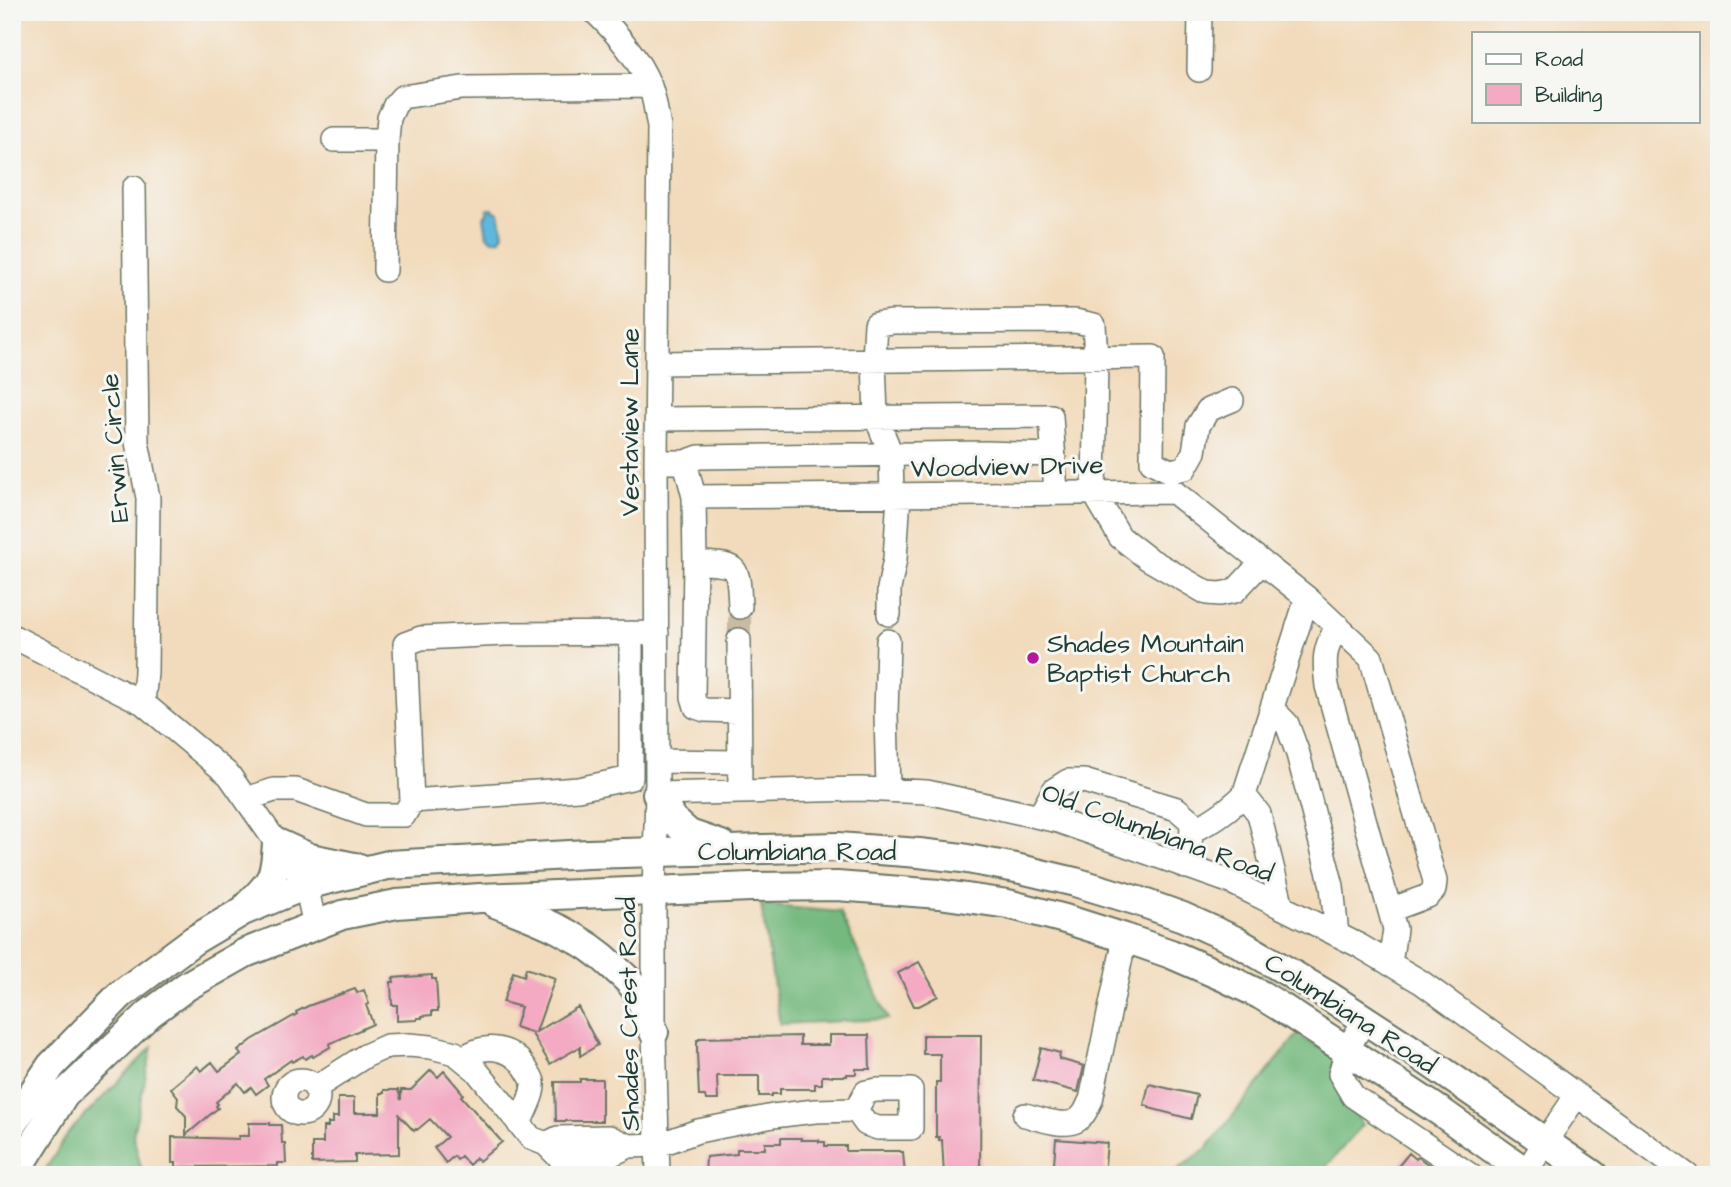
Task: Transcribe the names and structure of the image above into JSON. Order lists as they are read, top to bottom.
{
  "streets": {
    "main road": ["Columbiana Road"],
    "street": [
      "Vestaview Lane",
      "Erwin Circle",
      "Woodview Drive",
      "Old Columbiana Road",
      "Shades Crest Road"
    ]
  },
  "crossings": [
    ["Vestaview Lane", "Old Columbiana Road"],
    ["Vestaview Lane", "Columbiana Road"],
    ["Vestaview Lane", "Shades Crest Road"],
    ["Columbiana Road", "Shades Crest Road"]
  ],
  "places": ["Shades Mountain Baptist Church"],
  "legend": ["Road", "Building"]
}
